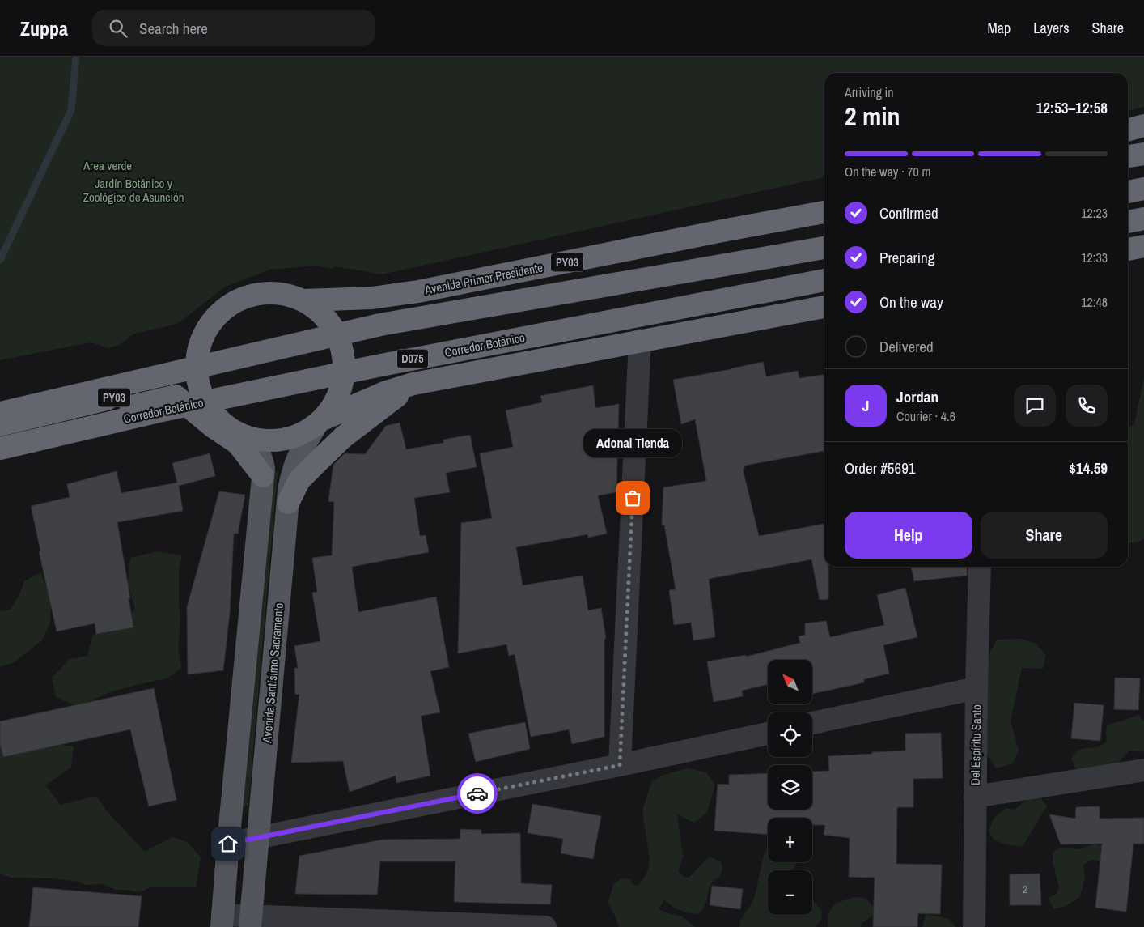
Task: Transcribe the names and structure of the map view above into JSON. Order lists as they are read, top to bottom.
{
  "streets": {
    "highway": [
      "PY03",
      "Avenida Primer Presidente",
      "Corredor Botánico",
      "D075"
    ],
    "main road": ["Avenida Santísimo Sacramento"],
    "street": ["Del Espíritu Santo"]
  },
  "crossings": [
    ["Avenida Primer Presidente", "Avenida Santísimo Sacramento"]
  ],
  "parks": ["Area verde", "Jardín Botánico y Zoológico de Asunción"],
  "places": ["Adonai Tienda"],
  "house_numbers": ["2"],
  "north": "top left",
  "page": {
    "header": "Zuppa",
    "search": "Search here",
    "nav": ["Map", "Layers", "Share"],
    "heading": ["2 min", "Arriving in", "12:53–12:58"],
    "panel": [
      "Jordan",
      "Courier · 4.6",
      "Order #5691",
      "$14.59"
    ],
    "bar": "On the way · 70 m",
    "list": [
      ["Confirmed", "12:23"],
      ["Preparing", "12:33"],
      ["On the way", "12:48"],
      "Delivered"
    ],
    "round": "J",
    "bubble": "Adonai Tienda",
    "buttons": ["Help", "Share"],
    "map_buttons": ["+", "−"]
  }
}
